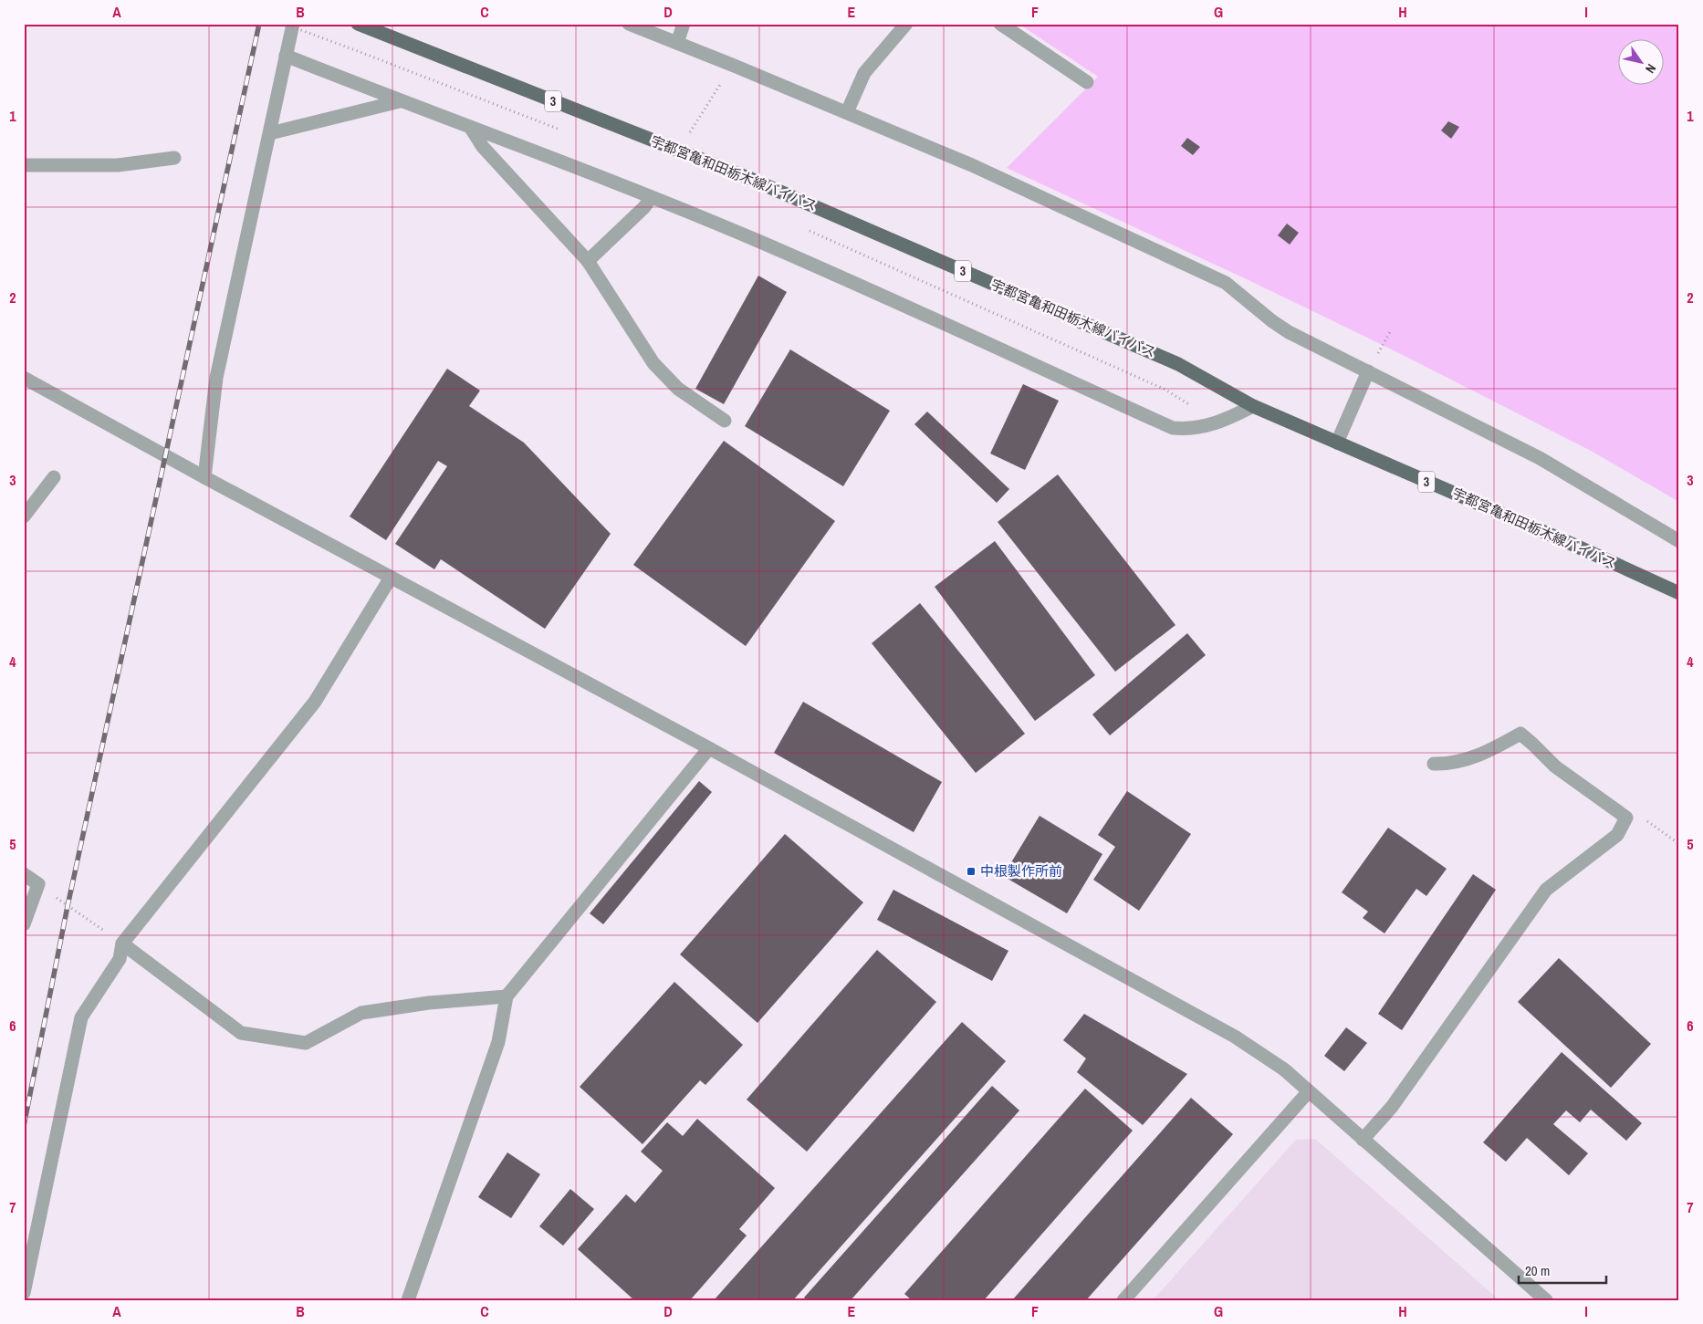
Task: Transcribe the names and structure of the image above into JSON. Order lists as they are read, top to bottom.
{
  "streets": {
    "main road": ["3", "宇都宮亀和田栃木線バイパス"]
  },
  "places": {
    "transit": ["中根製作所前"]
  },
  "scale_bar": "20 m",
  "north": "bottom right",
  "grid": {
    "columns": [
      "A",
      "B",
      "C",
      "D",
      "E",
      "F",
      "G",
      "H",
      "I"
    ],
    "rows": [
      "1",
      "2",
      "3",
      "4",
      "5",
      "6",
      "7"
    ]
  }
}
